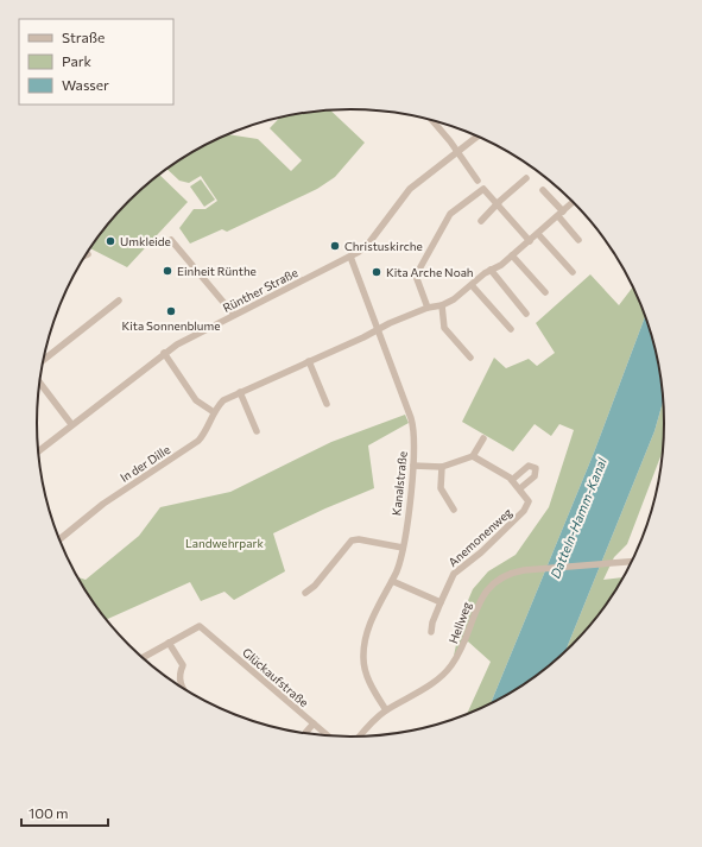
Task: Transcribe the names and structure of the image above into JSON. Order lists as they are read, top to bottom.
{
  "streets": {
    "street": [
      "Rünther Straße",
      "In der Dille",
      "Kanalstraße",
      "Anemonenweg",
      "Hellweg",
      "Glückaufstraße"
    ]
  },
  "crossings": [
    ["Rünther Straße", "Kanalstraße"],
    ["In der Dille", "Kanalstraße"],
    ["Kanalstraße", "Hellweg"]
  ],
  "water": ["Datteln-Hamm-Kanal"],
  "parks": ["Landwehrpark"],
  "places": [
    "Umkleide",
    "Christuskirche",
    "Einheit Rünthe",
    "Kita Arche Noah",
    "Kita Sonnenblume"
  ],
  "legend": ["Straße", "Park", "Wasser"],
  "scale_bar": "100 m"
}
